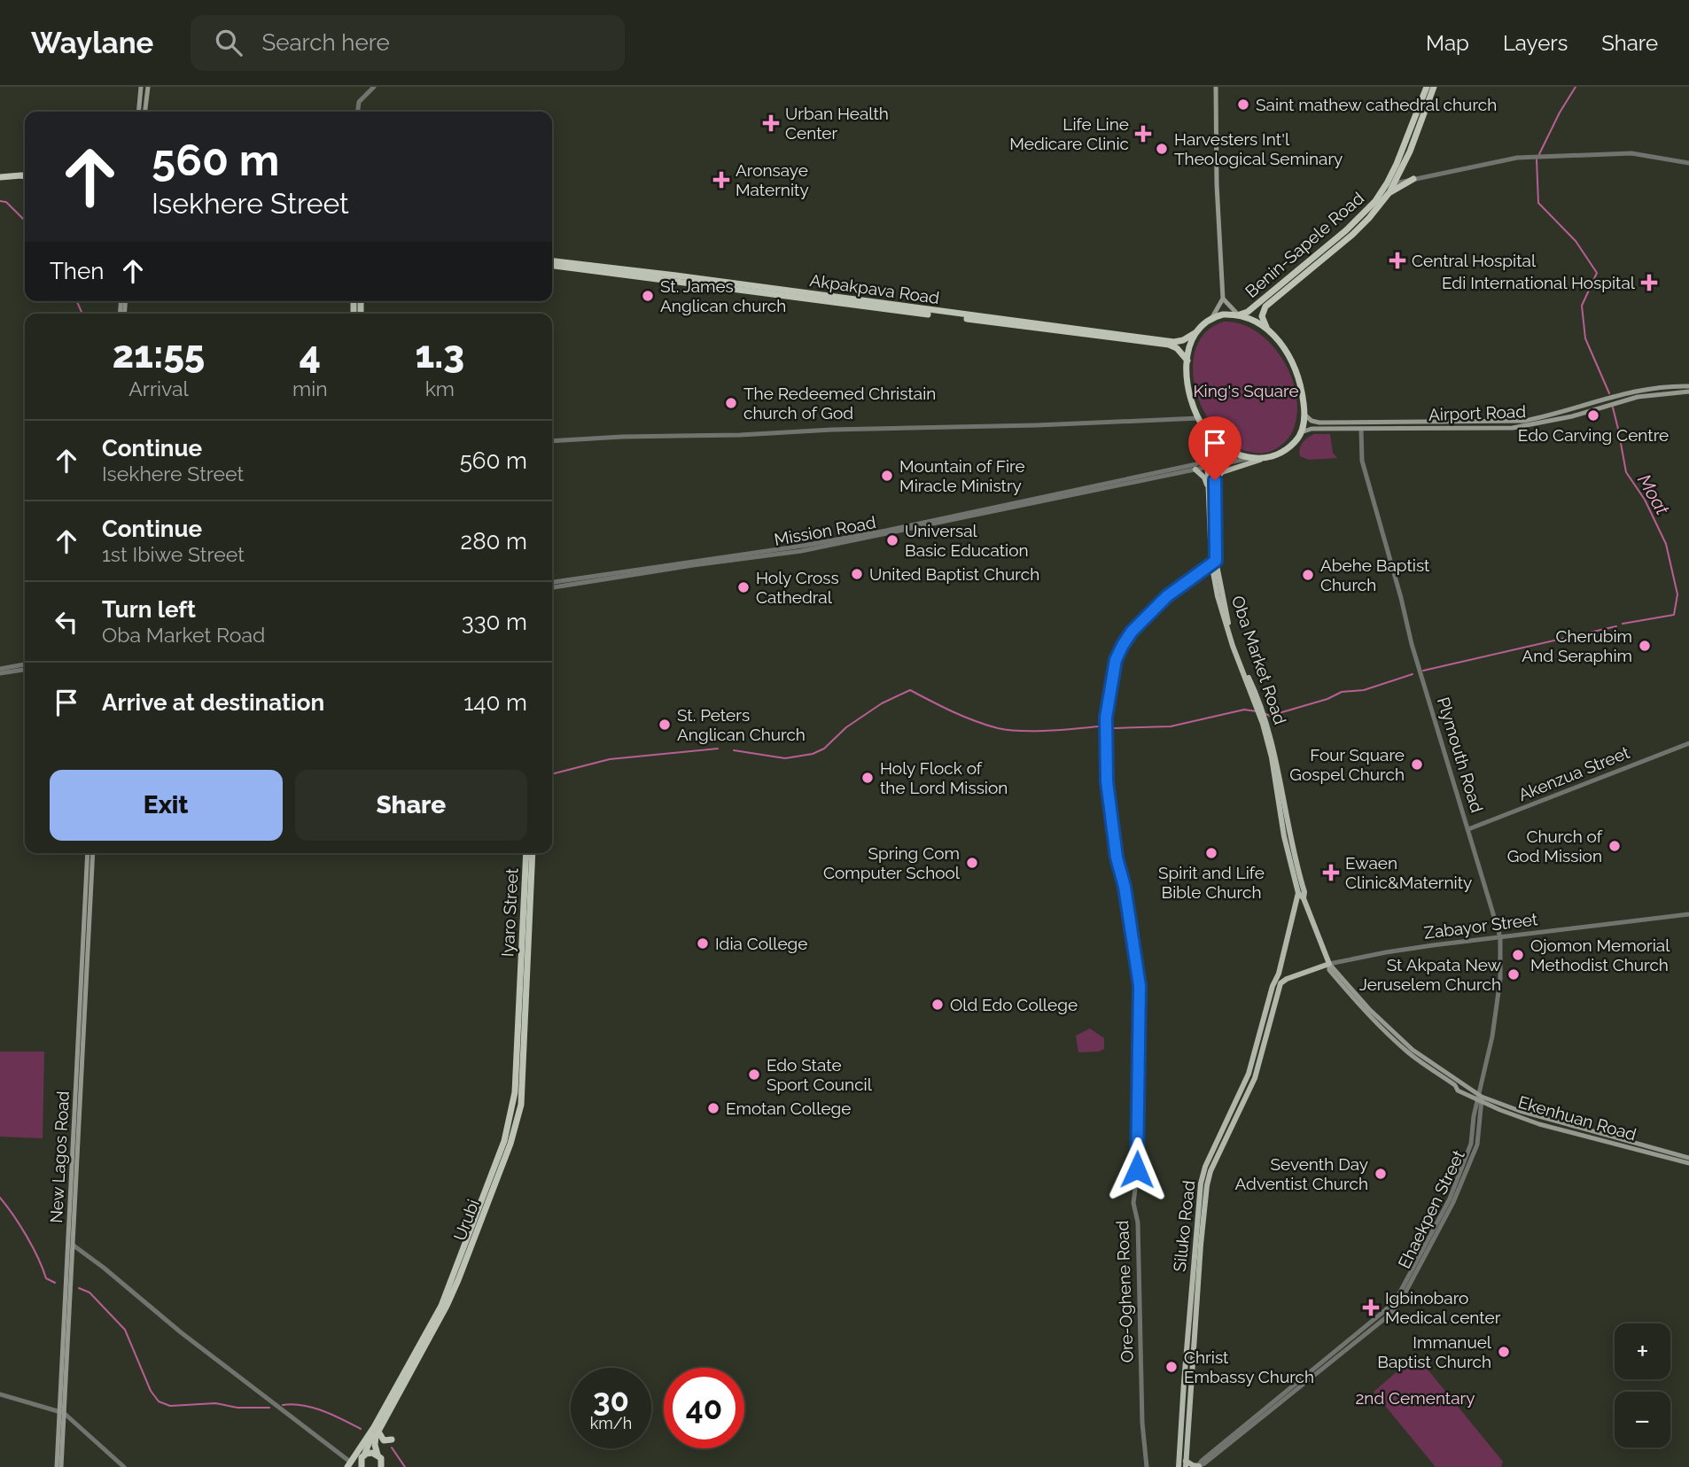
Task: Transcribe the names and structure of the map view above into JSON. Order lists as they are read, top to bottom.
{
  "streets": {
    "highway": [
      "Benin-Sapele Road",
      "Akpakpava Road",
      "Iyaro Street",
      "Urubi"
    ],
    "main road": [
      "Airport Road",
      "Oba Market Road",
      "Zabayor Street",
      "Ekenhuan Road",
      "New Lagos Road",
      "Siluko Road"
    ],
    "street": [
      "Mission Road",
      "Plymouth Road",
      "Akenzua Street",
      "Ehaekpen Street",
      "Ore-Oghene Road"
    ]
  },
  "crossings": [
    ["Benin-Sapele Road", "Akpakpava Road"],
    ["Benin-Sapele Road", "Airport Road"],
    ["Benin-Sapele Road", "Mission Road"],
    ["Benin-Sapele Road", "Oba Market Road"],
    ["Akpakpava Road", "Airport Road"],
    ["Akpakpava Road", "Mission Road"],
    ["Akpakpava Road", "Oba Market Road"],
    ["Airport Road", "Mission Road"],
    ["Airport Road", "Oba Market Road"],
    ["Airport Road", "Plymouth Road"],
    ["Mission Road", "Oba Market Road"],
    ["Oba Market Road", "Ekenhuan Road"],
    ["Oba Market Road", "Siluko Road"],
    ["Oba Market Road", "Ore-Oghene Road"],
    ["Plymouth Road", "Akenzua Street"],
    ["Plymouth Road", "Zabayor Street"],
    ["Plymouth Road", "Ekenhuan Road"],
    ["Plymouth Road", "Ehaekpen Street"],
    ["Iyaro Street", "Urubi"],
    ["Zabayor Street", "Ekenhuan Road"],
    ["Zabayor Street", "Siluko Road"],
    ["Ekenhuan Road", "Ehaekpen Street"],
    ["Ekenhuan Road", "Siluko Road"]
  ],
  "water": ["Moat"],
  "parks": ["King's Square", "2nd Cementary"],
  "places": {
    "other": [
      "Saint mathew cathedral church",
      "Harvesters Int'l Theological Seminary",
      "St. James Anglican church",
      "The Redeemed Christain church of God",
      "Edo Carving Centre",
      "Mountain of Fire Miracle Ministry",
      "Universal Basic Education",
      "United Baptist Church",
      "Abehe Baptist Church",
      "Holy Cross Cathedral",
      "Cherubim And Seraphim",
      "St. Peters Anglican Church",
      "Four Square Gospel Church",
      "Holy Flock of the Lord Mission",
      "Church of God Mission",
      "Spirit and Life Bible Church",
      "Spring Com Computer School",
      "Idia College",
      "Ojomon Memorial Methodist Church",
      "St Akpata New Jeruselem Church",
      "Old Edo College",
      "Edo State Sport Council",
      "Emotan College",
      "Seventh Day Adventist Church",
      "Immanuel Baptist Church",
      "Christ Embassy Church"
    ],
    "health": [
      "Urban Health Center",
      "Life Line Medicare Clinic",
      "Aronsaye Maternity",
      "Central Hospital",
      "Edi International Hospital",
      "Ewaen Clinic&Maternity",
      "Igbinobaro Medical center"
    ]
  },
  "page": {
    "header": "Waylane",
    "search": "Search here",
    "nav": ["Map", "Layers", "Share"],
    "turn": ["560 m", "Isekhere Street"],
    "then": "Then",
    "eta": [
      "21:55",
      "Arrival",
      "4",
      "min",
      "1.3",
      "km"
    ],
    "list": [
      {
        "name": "Continue",
        "note": "Isekhere Street",
        "value": "560 m"
      },
      {
        "name": "Continue",
        "note": "1st Ibiwe Street",
        "value": "280 m"
      },
      {
        "name": "Turn left",
        "note": "Oba Market Road",
        "value": "330 m"
      },
      {
        "name": "Arrive at destination",
        "value": "140 m"
      }
    ],
    "buttons": ["Exit", "Share"],
    "map_buttons": ["+", "−"],
    "speed": "30 km/h",
    "limit": "40"
  }
}
